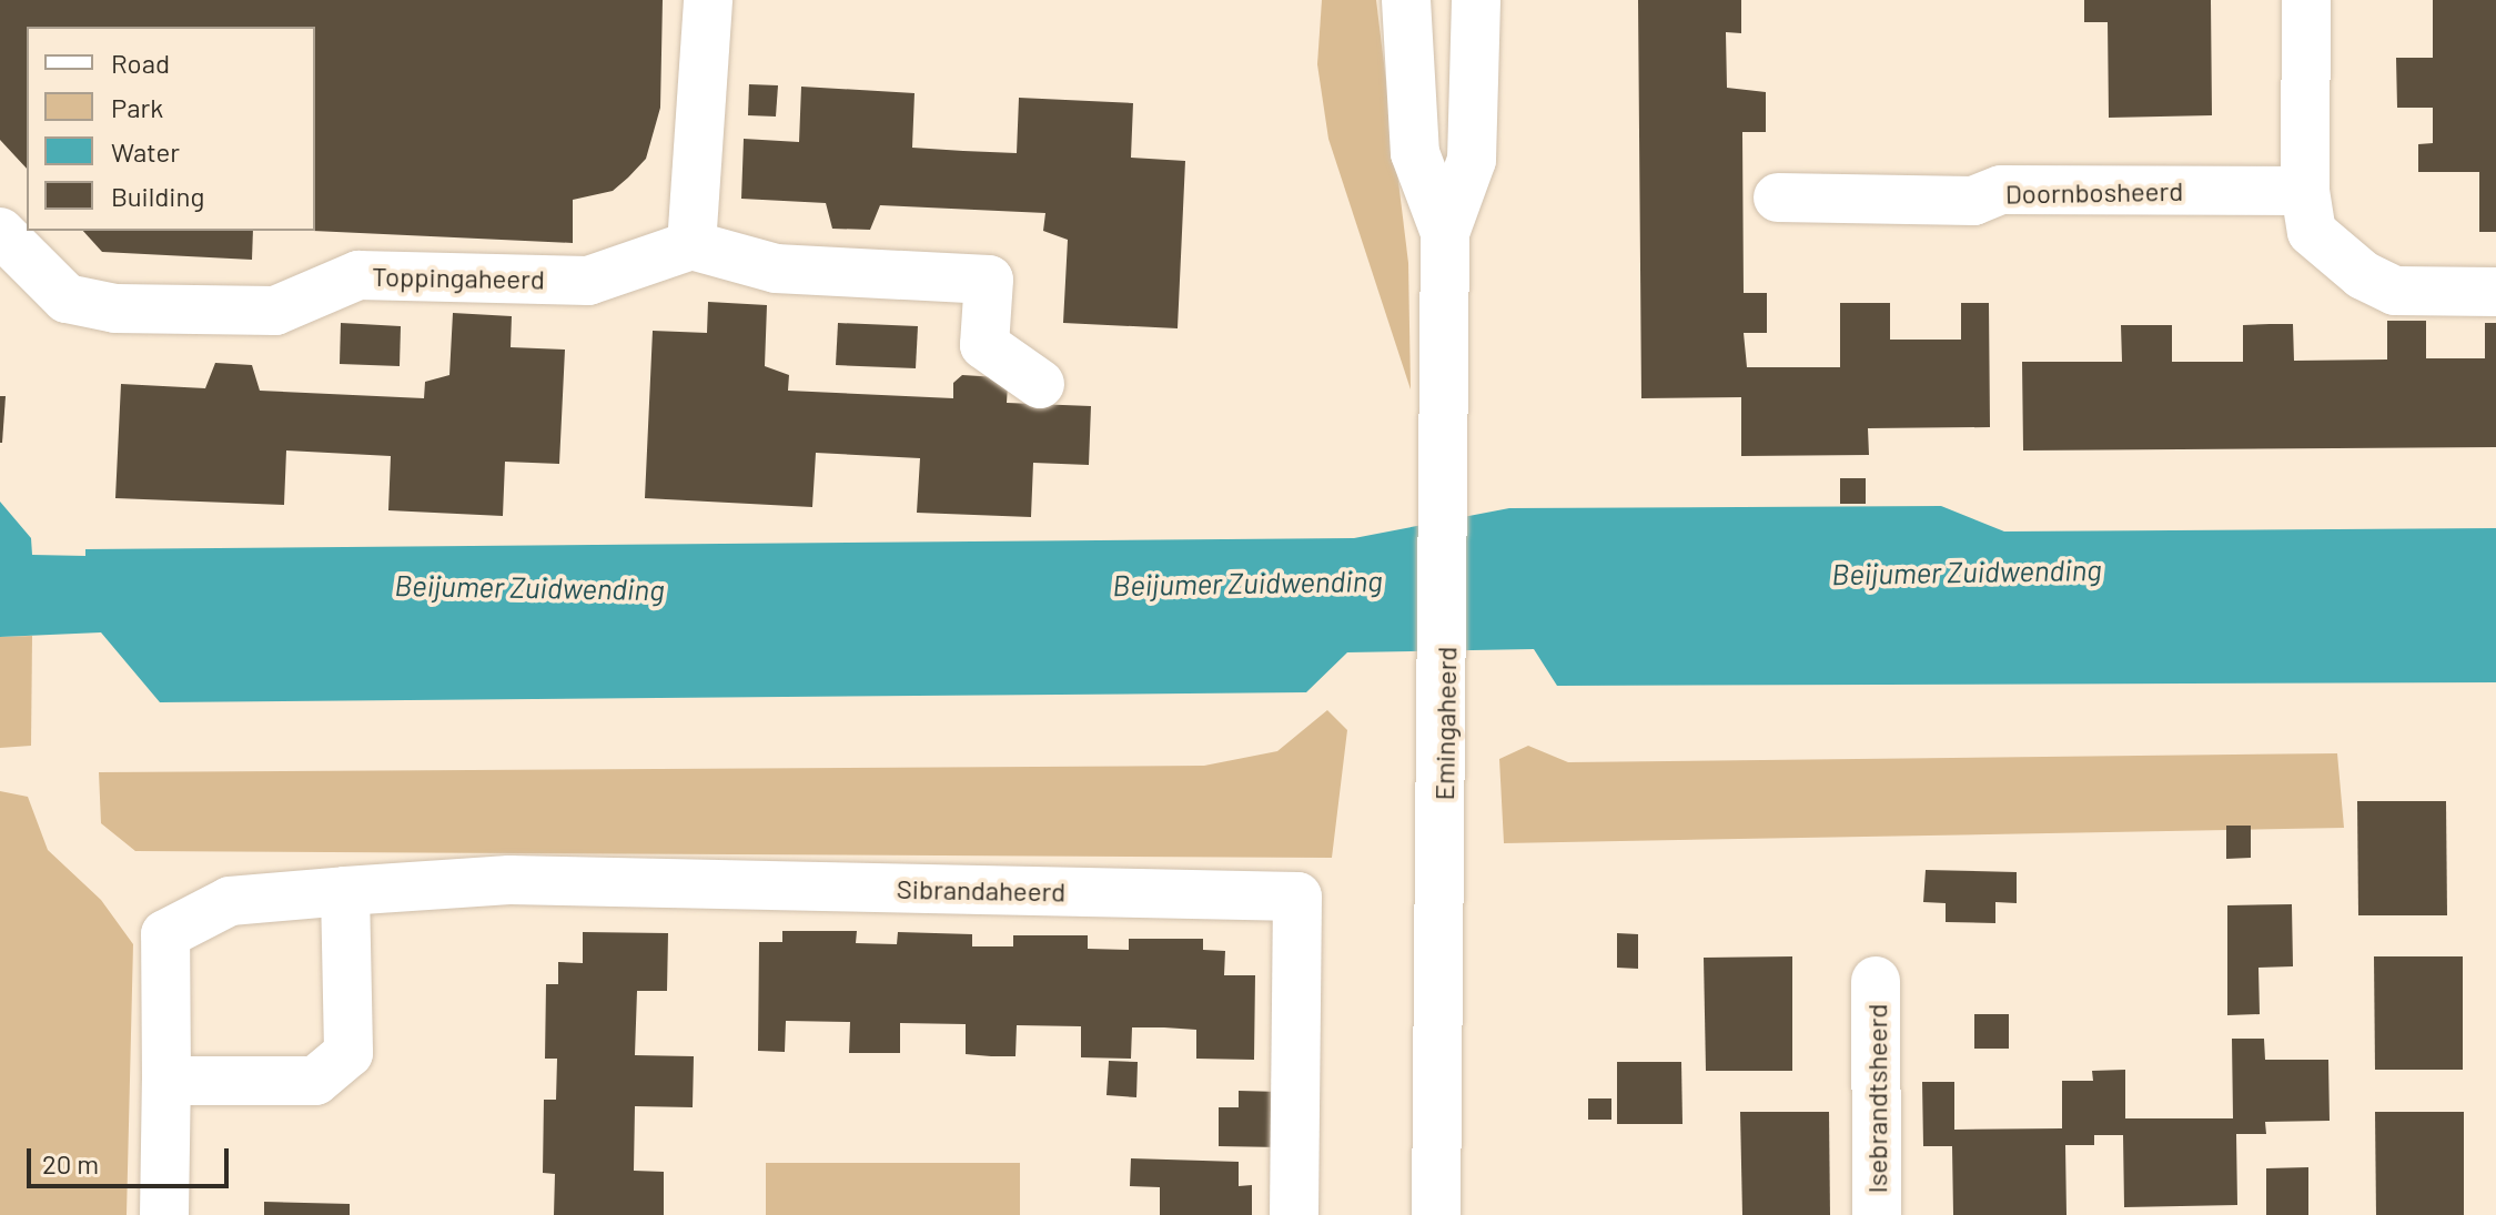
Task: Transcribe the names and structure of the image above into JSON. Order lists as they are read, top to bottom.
{
  "streets": {
    "street": [
      "Doornbosheerd",
      "Toppingaheerd",
      "Emingaheerd",
      "Sibrandaheerd",
      "Isebrandtsheerd"
    ]
  },
  "water": ["Beijumer Zuidwending"],
  "legend": [
    "Road",
    "Park",
    "Water",
    "Building"
  ],
  "scale_bar": "20 m"
}
